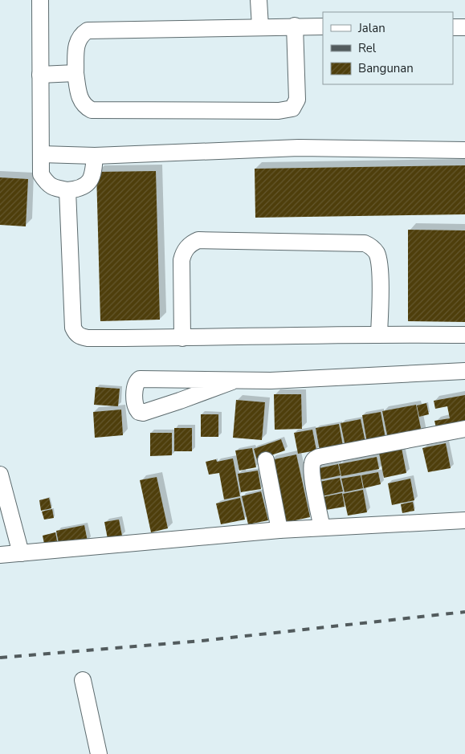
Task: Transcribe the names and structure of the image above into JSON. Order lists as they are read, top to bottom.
{
  "legend": ["Jalan", "Rel", "Bangunan"]
}
